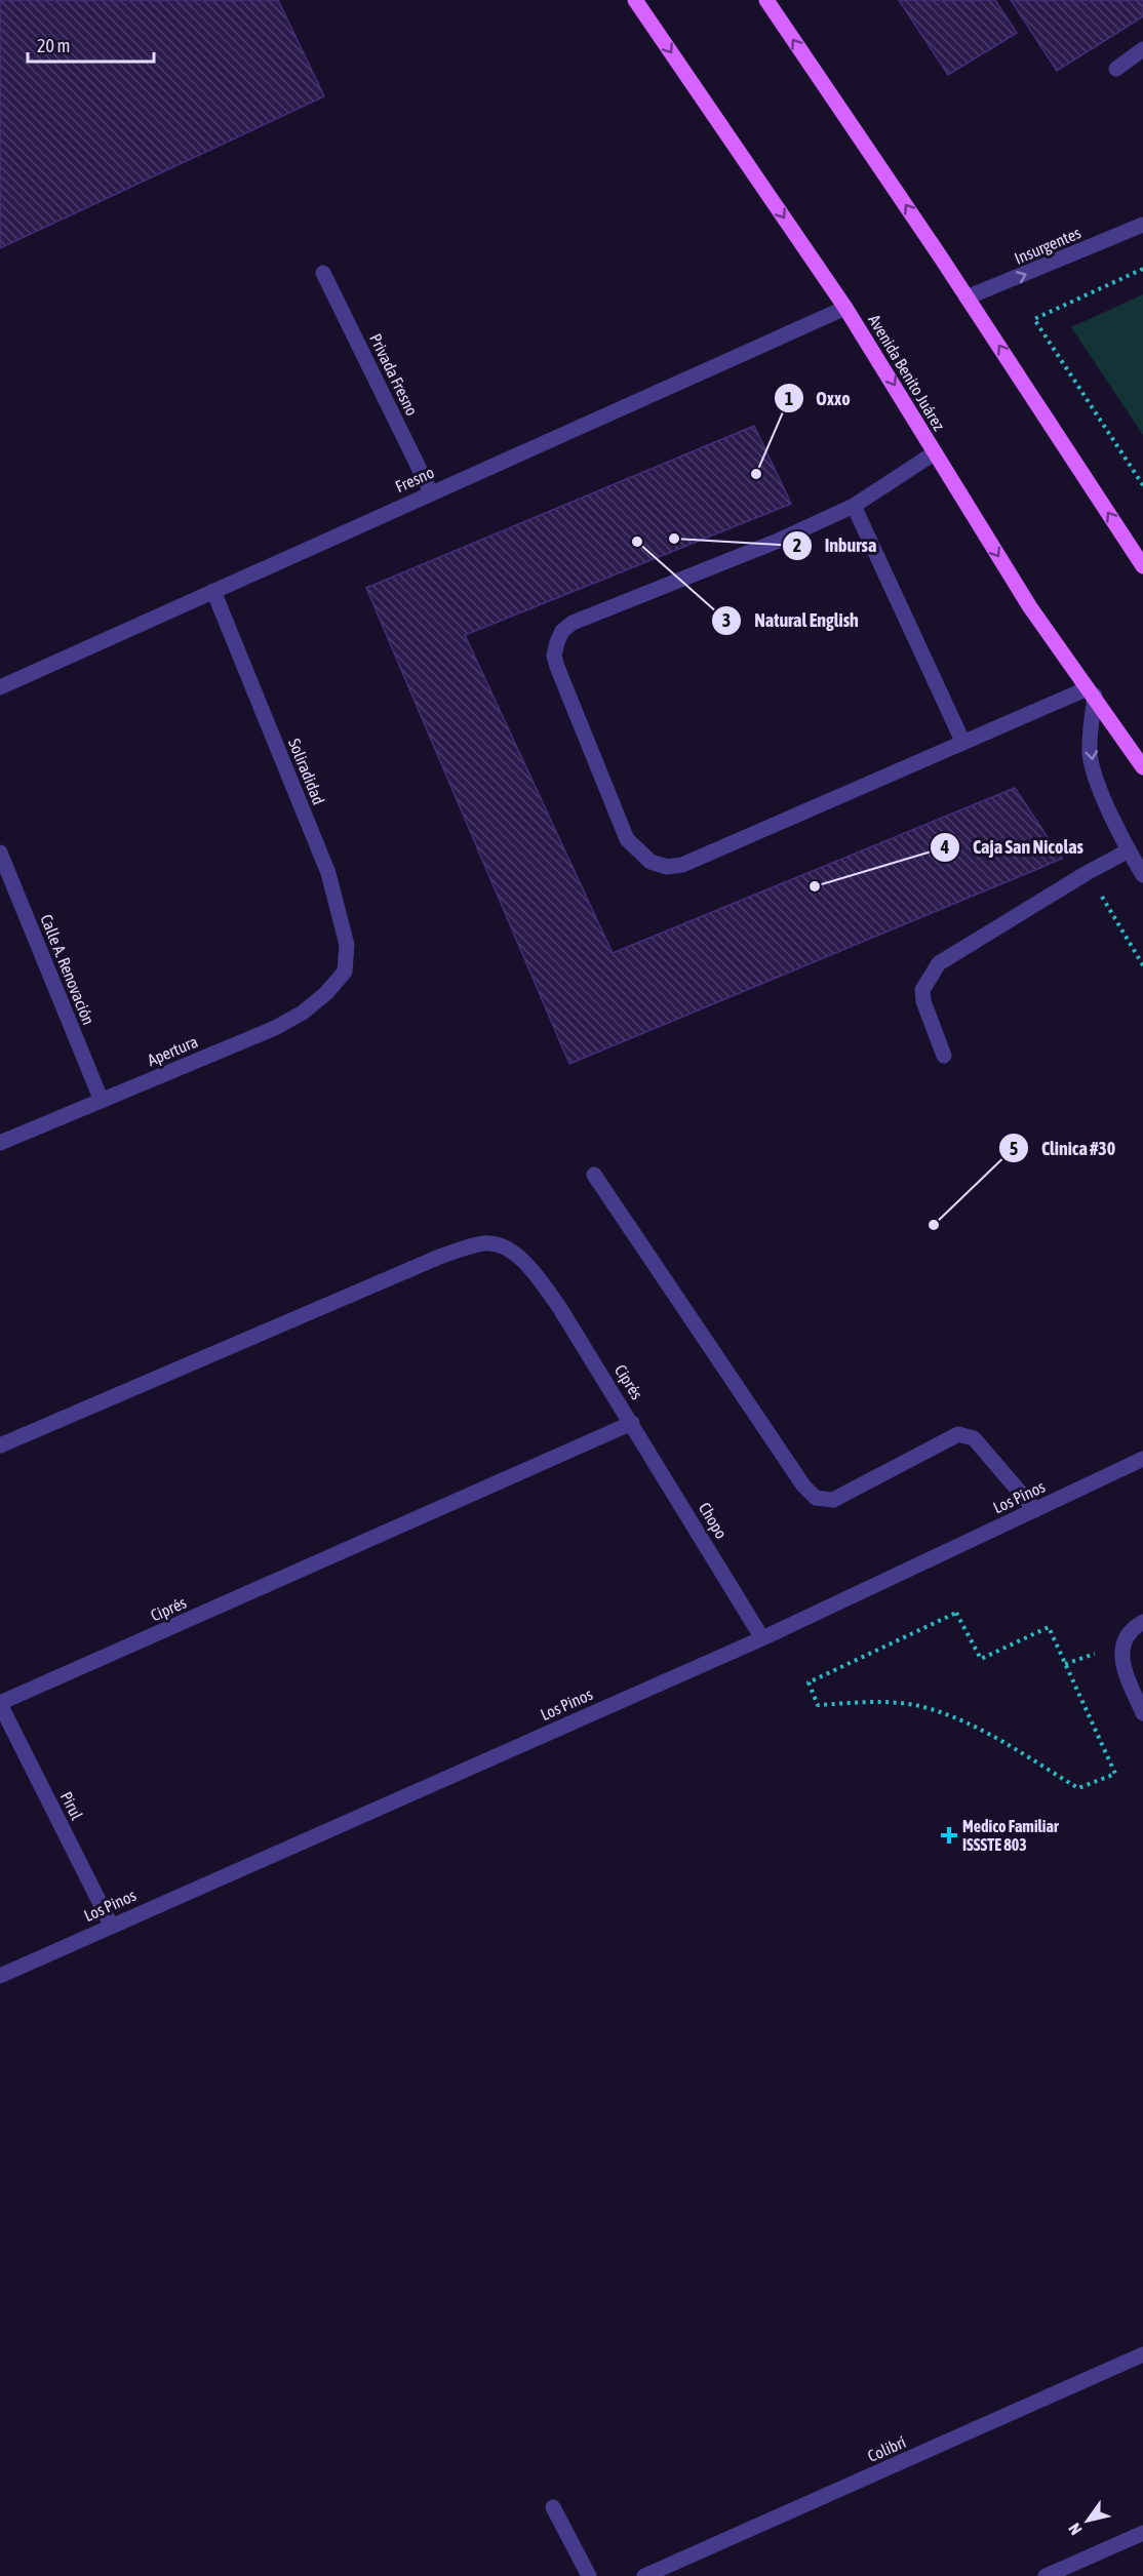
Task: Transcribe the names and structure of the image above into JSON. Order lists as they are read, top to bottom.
{
  "streets": {
    "main road": ["Avenida Benito Juárez"],
    "street": [
      "Insurgentes",
      "Privada Fresno",
      "Fresno",
      "Soliradidad",
      "Calle A. Renovación",
      "Apertura",
      "Ciprés",
      "Los Pinos",
      "Chopo",
      "Pirul",
      "Colibrí"
    ]
  },
  "crossings": [
    ["Avenida Benito Juárez", "Fresno"],
    ["Privada Fresno", "Fresno"],
    ["Fresno", "Soliradidad"],
    ["Soliradidad", "Apertura"],
    ["Calle A. Renovación", "Apertura"],
    ["Ciprés", "Chopo"],
    ["Ciprés", "Pirul"],
    ["Los Pinos", "Chopo"],
    ["Los Pinos", "Pirul"]
  ],
  "one_way": ["Insurgentes"],
  "places": {
    "other": [
      "Oxxo",
      "Inbursa",
      "Natural English",
      "Caja San Nicolas",
      "Clinica #30"
    ],
    "health": ["Medico Familiar ISSSTE 803"]
  },
  "scale_bar": "20 m",
  "north": "bottom left"
}
